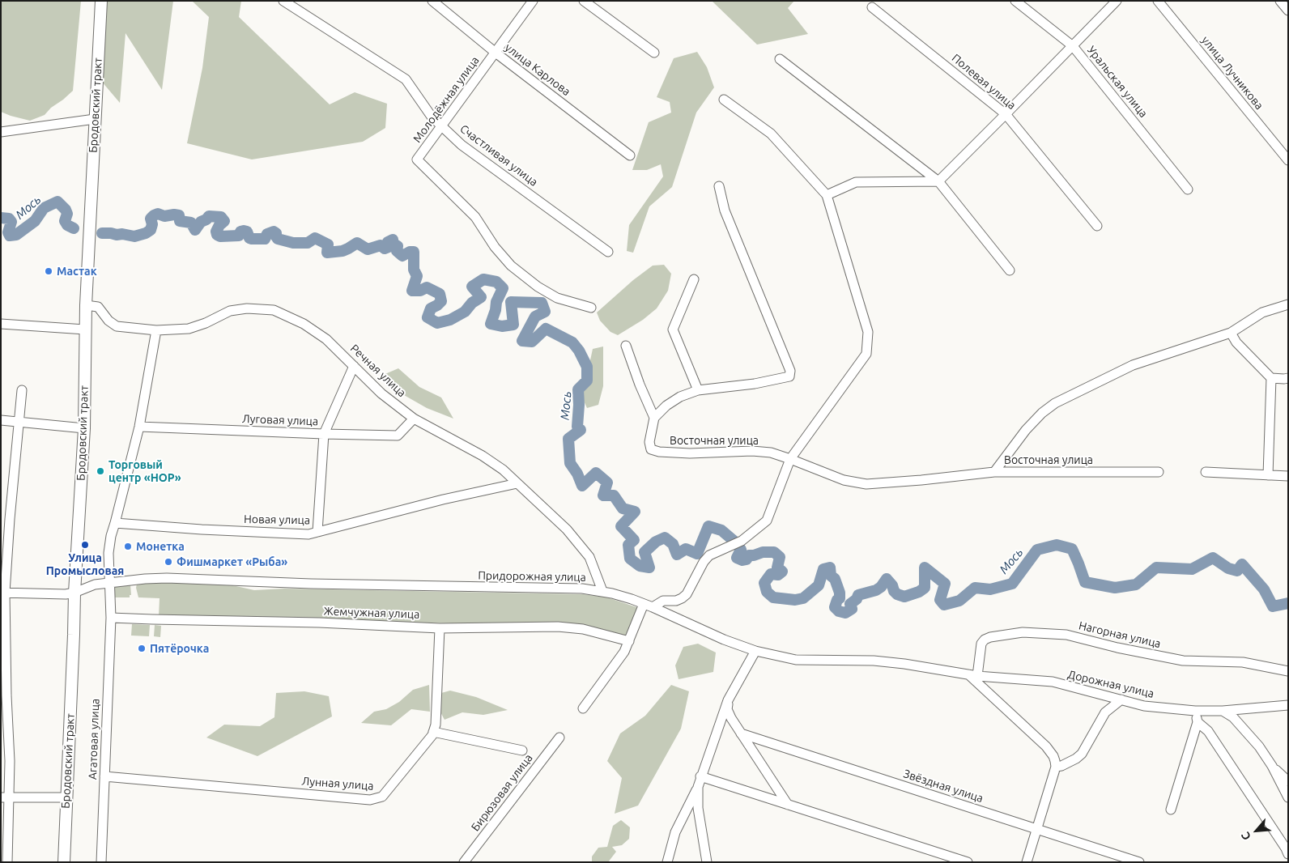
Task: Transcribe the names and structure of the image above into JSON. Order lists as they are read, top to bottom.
{
  "streets": {
    "main road": ["Бродовский тракт"],
    "street": [
      "улица Карлова",
      "улица Лучникова",
      "Полевая улица",
      "Уральская улица",
      "Молодёжная улица",
      "Счастливая улица",
      "Речная улица",
      "Луговая улица",
      "Восточная улица",
      "Новая улица",
      "Придорожная улица",
      "Жемчужная улица",
      "Нагорная улица",
      "Дорожная улица",
      "Агатовая улица",
      "Лунная улица",
      "Звёздная улица",
      "Бирюзовая улица"
    ]
  },
  "crossings": [
    ["улица Карлова", "Молодёжная улица"],
    ["Молодёжная улица", "Счастливая улица"],
    ["Бродовский тракт", "Речная улица"],
    ["Бродовский тракт", "Придорожная улица"],
    ["Речная улица", "Луговая улица"],
    ["Речная улица", "Новая улица"],
    ["Речная улица", "Придорожная улица"],
    ["Придорожная улица", "Нагорная улица"],
    ["Придорожная улица", "Дорожная улица"],
    ["Придорожная улица", "Агатовая улица"],
    ["Жемчужная улица", "Агатовая улица"],
    ["Жемчужная улица", "Лунная улица"],
    ["Нагорная улица", "Дорожная улица"],
    ["Агатовая улица", "Лунная улица"]
  ],
  "water": ["Мось"],
  "places": [
    "Мастак",
    "Торговый центр «НОР»",
    "Улица Промысловая",
    "Монетка",
    "Фишмаркет «Рыба»",
    "Пятёрочка"
  ],
  "north": "bottom left"
}
